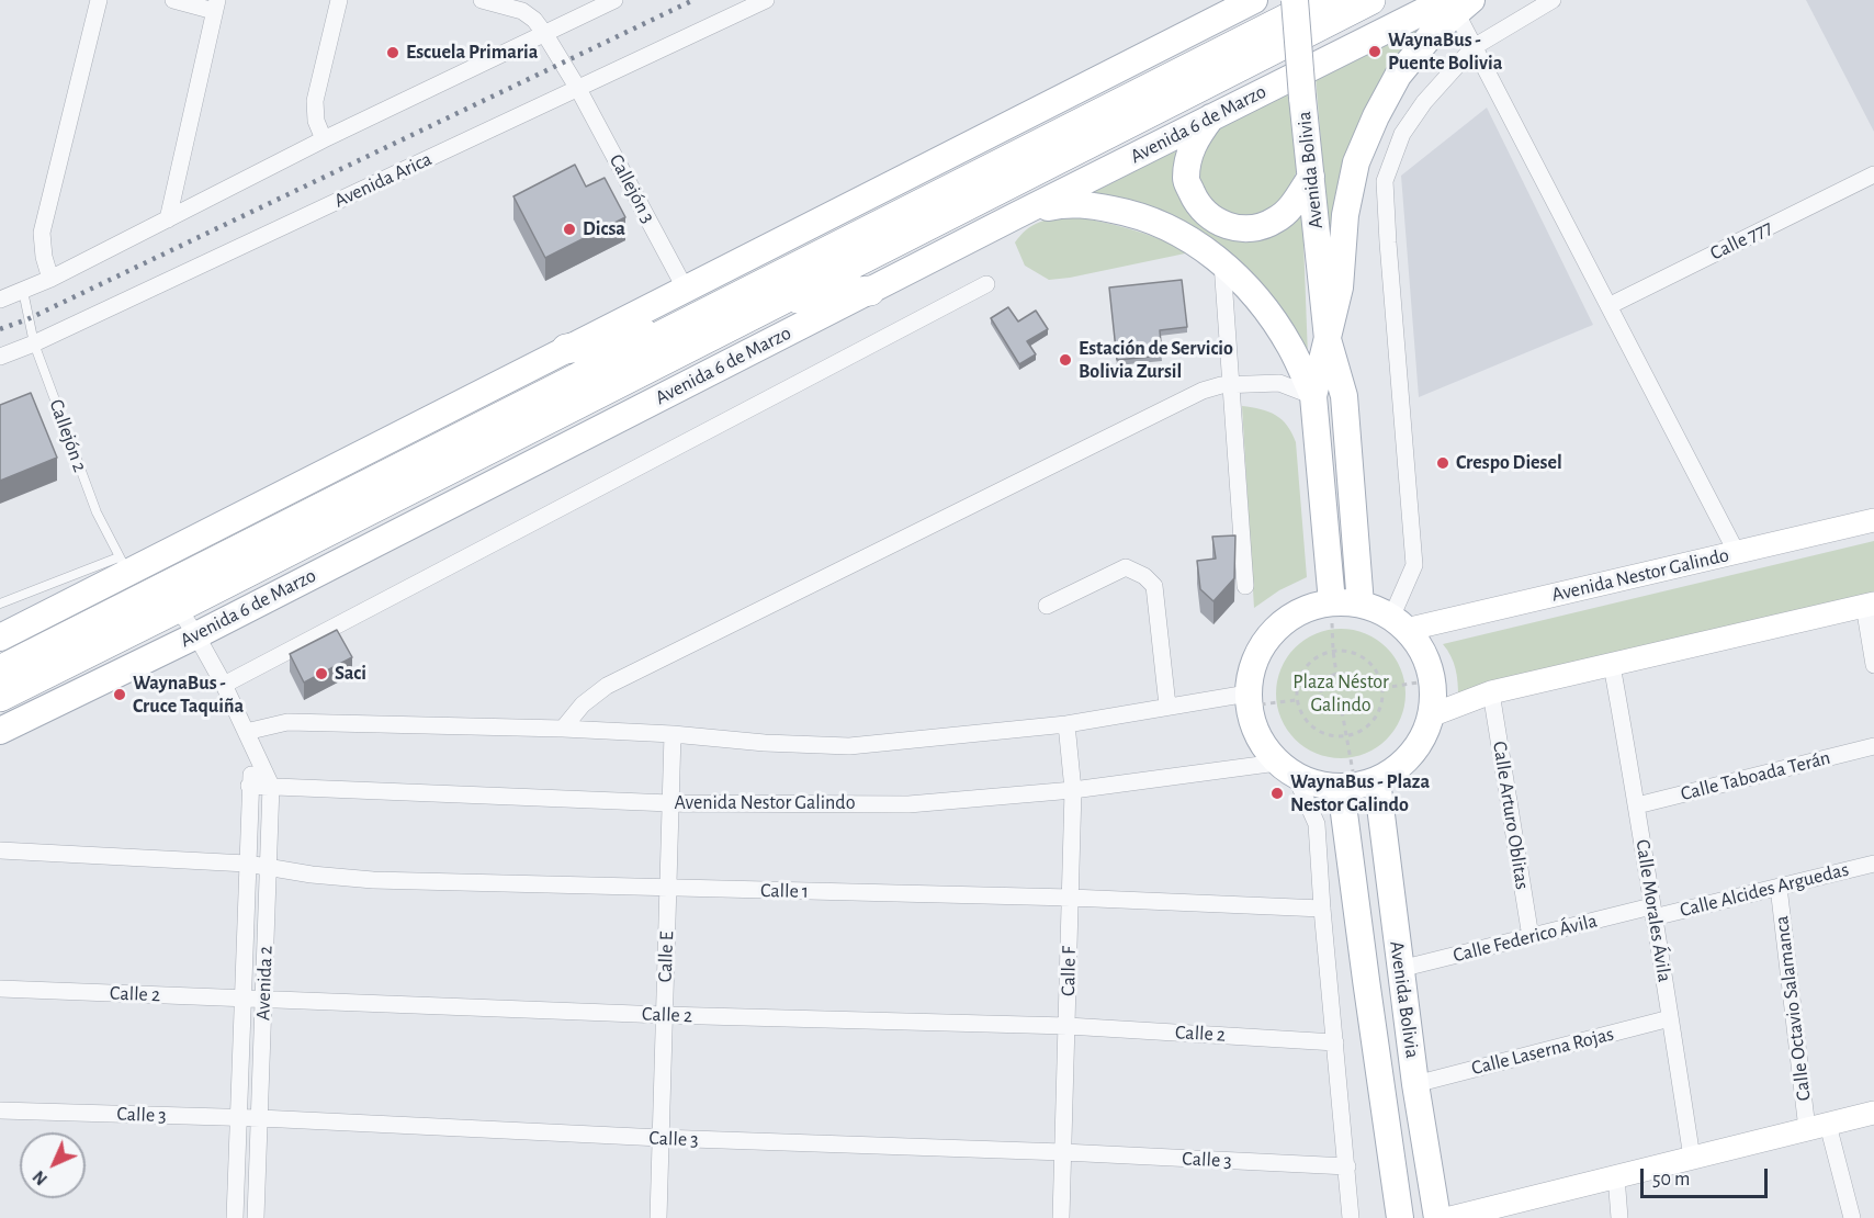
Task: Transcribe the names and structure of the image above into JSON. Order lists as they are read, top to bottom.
{
  "streets": {
    "highway": ["Avenida 6 de Marzo"],
    "main road": ["Avenida Bolivia"],
    "street": [
      "Avenida Arica",
      "Callejón 3",
      "Calle 777",
      "Avenida Nestor Galindo",
      "Calle Taboada Terán",
      "Calle Arturo Oblitas",
      "Calle Alcides Arguedas",
      "Calle 1",
      "Calle Morales Ávila",
      "Calle Federico Ávila",
      "Calle E",
      "Calle F",
      "Avenida 2",
      "Calle 2",
      "Calle Octavio Salamanca",
      "Calle Laserna Rojas",
      "Calle 3"
    ],
    "lane": ["Callejón 2"]
  },
  "crossings": [
    ["Avenida 6 de Marzo", "Avenida 2"],
    ["Avenida Bolivia", "Calle Federico Ávila"],
    ["Avenida Bolivia", "Calle Laserna Rojas"],
    ["Avenida Arica", "Callejón 3"],
    ["Avenida Arica", "Callejón 2"],
    ["Callejón 2", "Avenida 2"],
    ["Avenida Nestor Galindo", "Calle E"],
    ["Avenida Nestor Galindo", "Calle F"],
    ["Avenida Nestor Galindo", "Avenida 2"],
    ["Calle Taboada Terán", "Calle Morales Ávila"],
    ["Calle Arturo Oblitas", "Calle Federico Ávila"],
    ["Calle Alcides Arguedas", "Calle Morales Ávila"],
    ["Calle Alcides Arguedas", "Calle Federico Ávila"],
    ["Calle Alcides Arguedas", "Calle Octavio Salamanca"],
    ["Calle 1", "Calle E"],
    ["Calle 1", "Calle F"],
    ["Calle 1", "Avenida 2"],
    ["Calle Morales Ávila", "Calle Federico Ávila"],
    ["Calle Morales Ávila", "Calle Laserna Rojas"],
    ["Calle E", "Calle 2"],
    ["Calle E", "Calle 3"],
    ["Calle F", "Calle 2"],
    ["Calle F", "Calle 3"],
    ["Avenida 2", "Calle 2"],
    ["Avenida 2", "Calle 3"]
  ],
  "parks": ["Plaza Néstor Galindo"],
  "places": [
    "WaynaBus - Puente Bolivia",
    "Escuela Primaria",
    "Dicsa",
    "Estación de Servicio Bolivia Zursil",
    "Crespo Diesel",
    "Saci",
    "WaynaBus - Cruce Taquiña",
    "WaynaBus - Plaza Nestor Galindo"
  ],
  "scale_bar": "50 m",
  "north": "bottom left"
}
